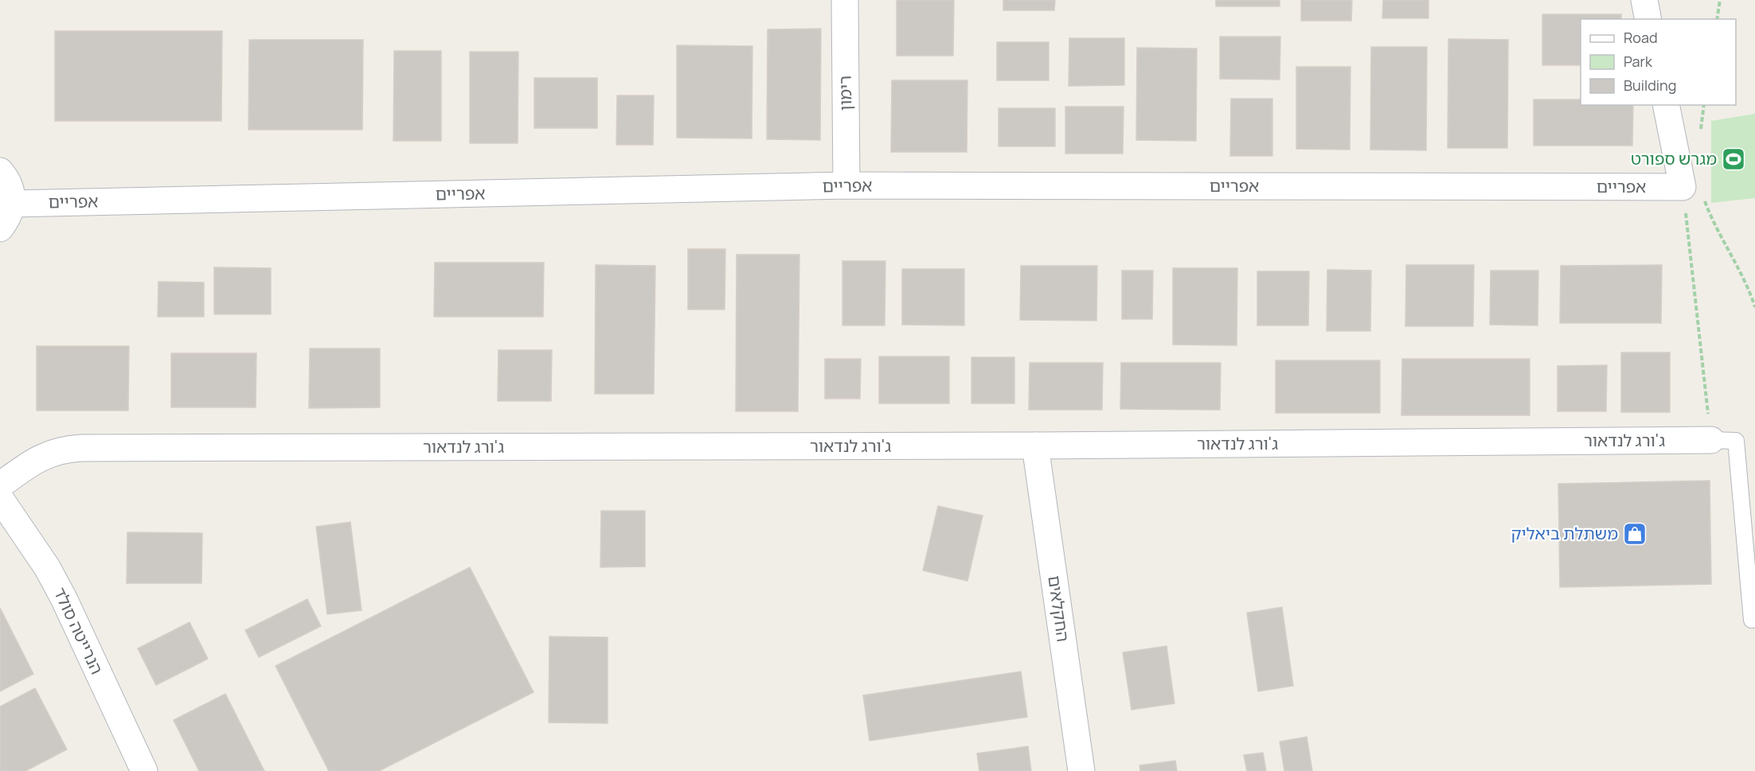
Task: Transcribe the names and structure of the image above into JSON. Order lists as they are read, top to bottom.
{
  "streets": {
    "street": [
      "רימון",
      "אפריים",
      "ג'ורג לנדאור",
      "החקלאים",
      "הנרייטה סולד"
    ]
  },
  "crossings": [
    ["רימון", "אפריים"],
    ["ג'ורג לנדאור", "החקלאים"]
  ],
  "places": {
    "sports": ["מגרש ספורט"],
    "shop": ["משתלת ביאליק"]
  },
  "legend": ["Road", "Park", "Building"]
}
